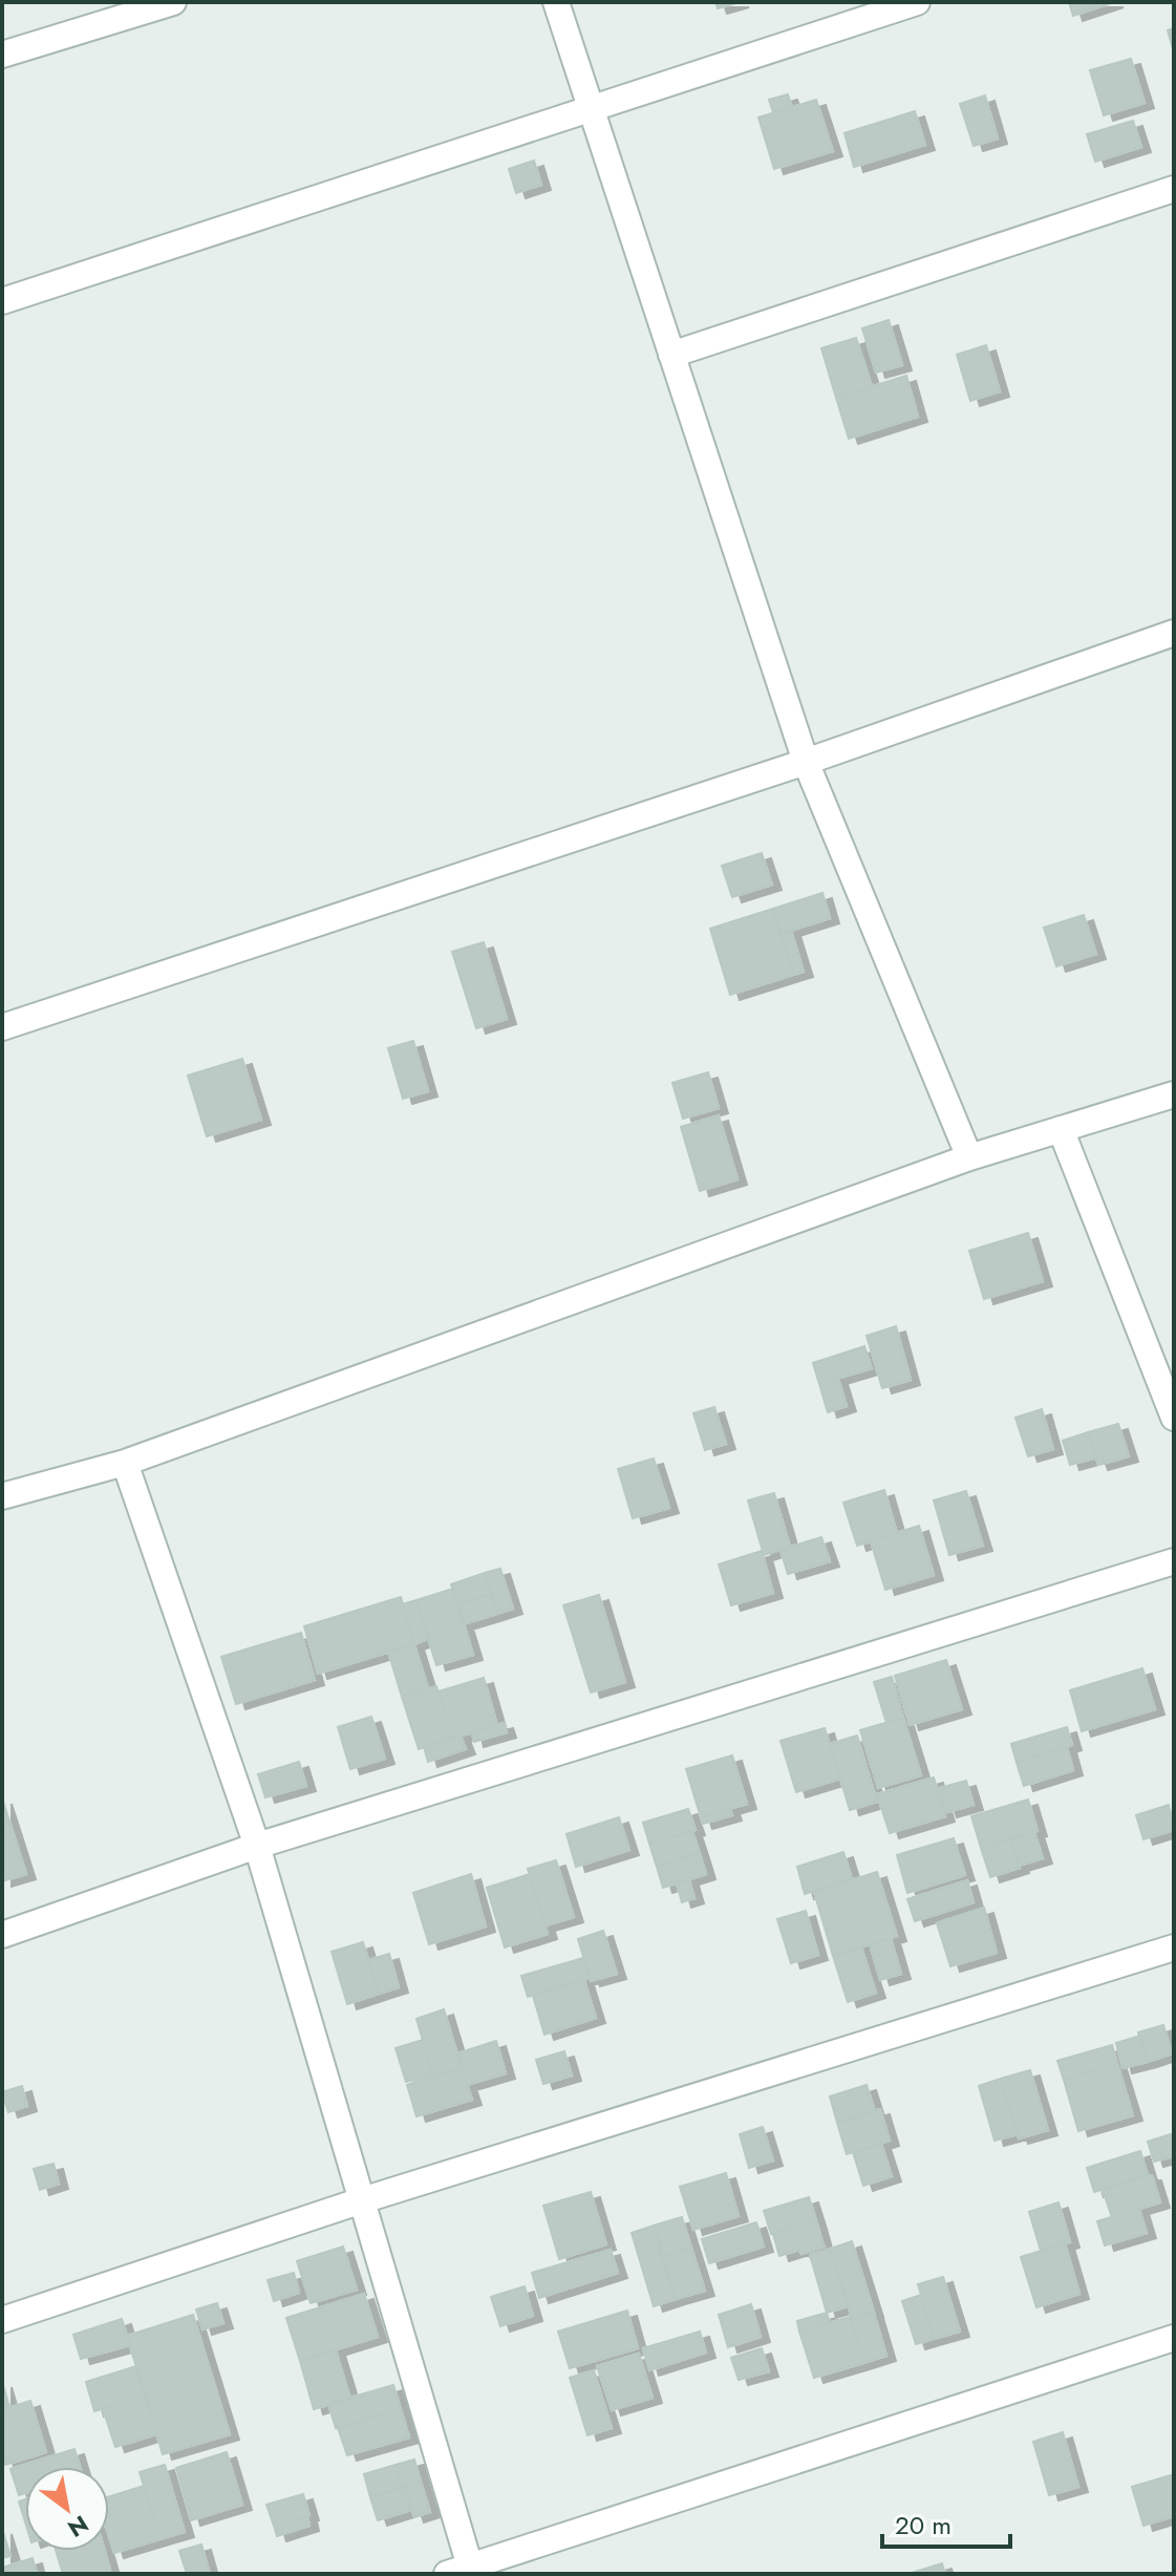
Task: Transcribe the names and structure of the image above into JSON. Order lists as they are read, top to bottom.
{
  "scale_bar": "20 m",
  "north": "bottom right"
}
